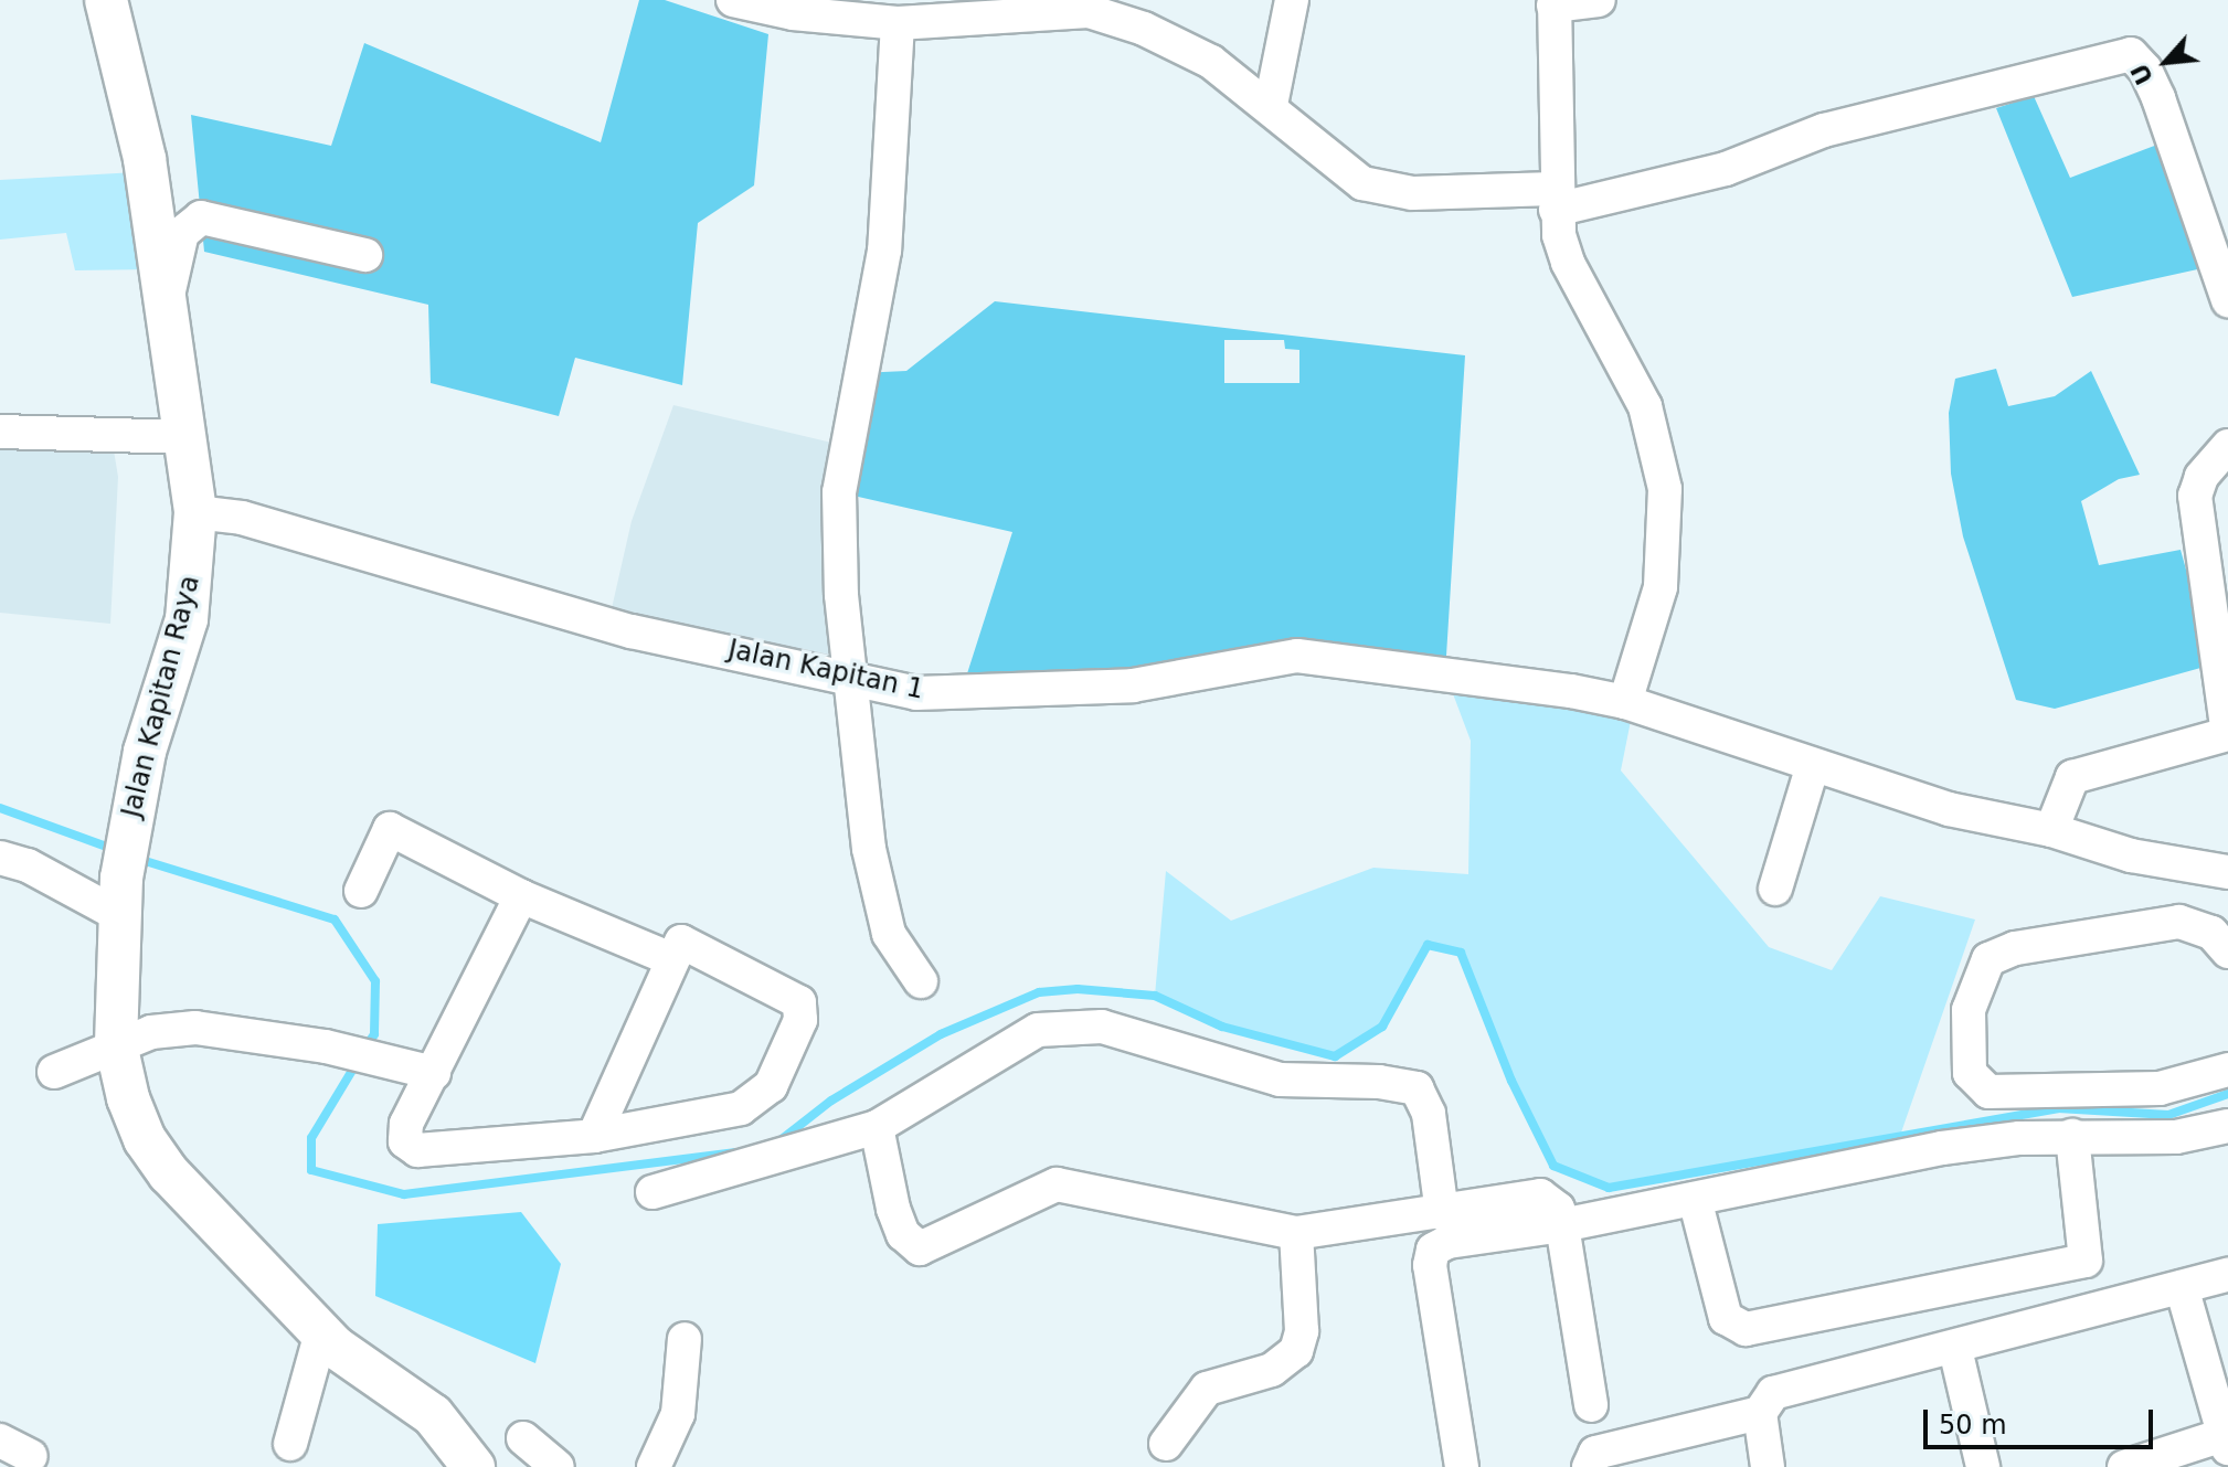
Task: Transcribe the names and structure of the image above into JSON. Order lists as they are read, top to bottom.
{
  "streets": {
    "street": ["Jalan Kapitan 1", "Jalan Kapitan Raya"]
  },
  "crossings": [
    ["Jalan Kapitan 1", "Jalan Kapitan Raya"]
  ],
  "scale_bar": "50 m",
  "north": "bottom left"
}
